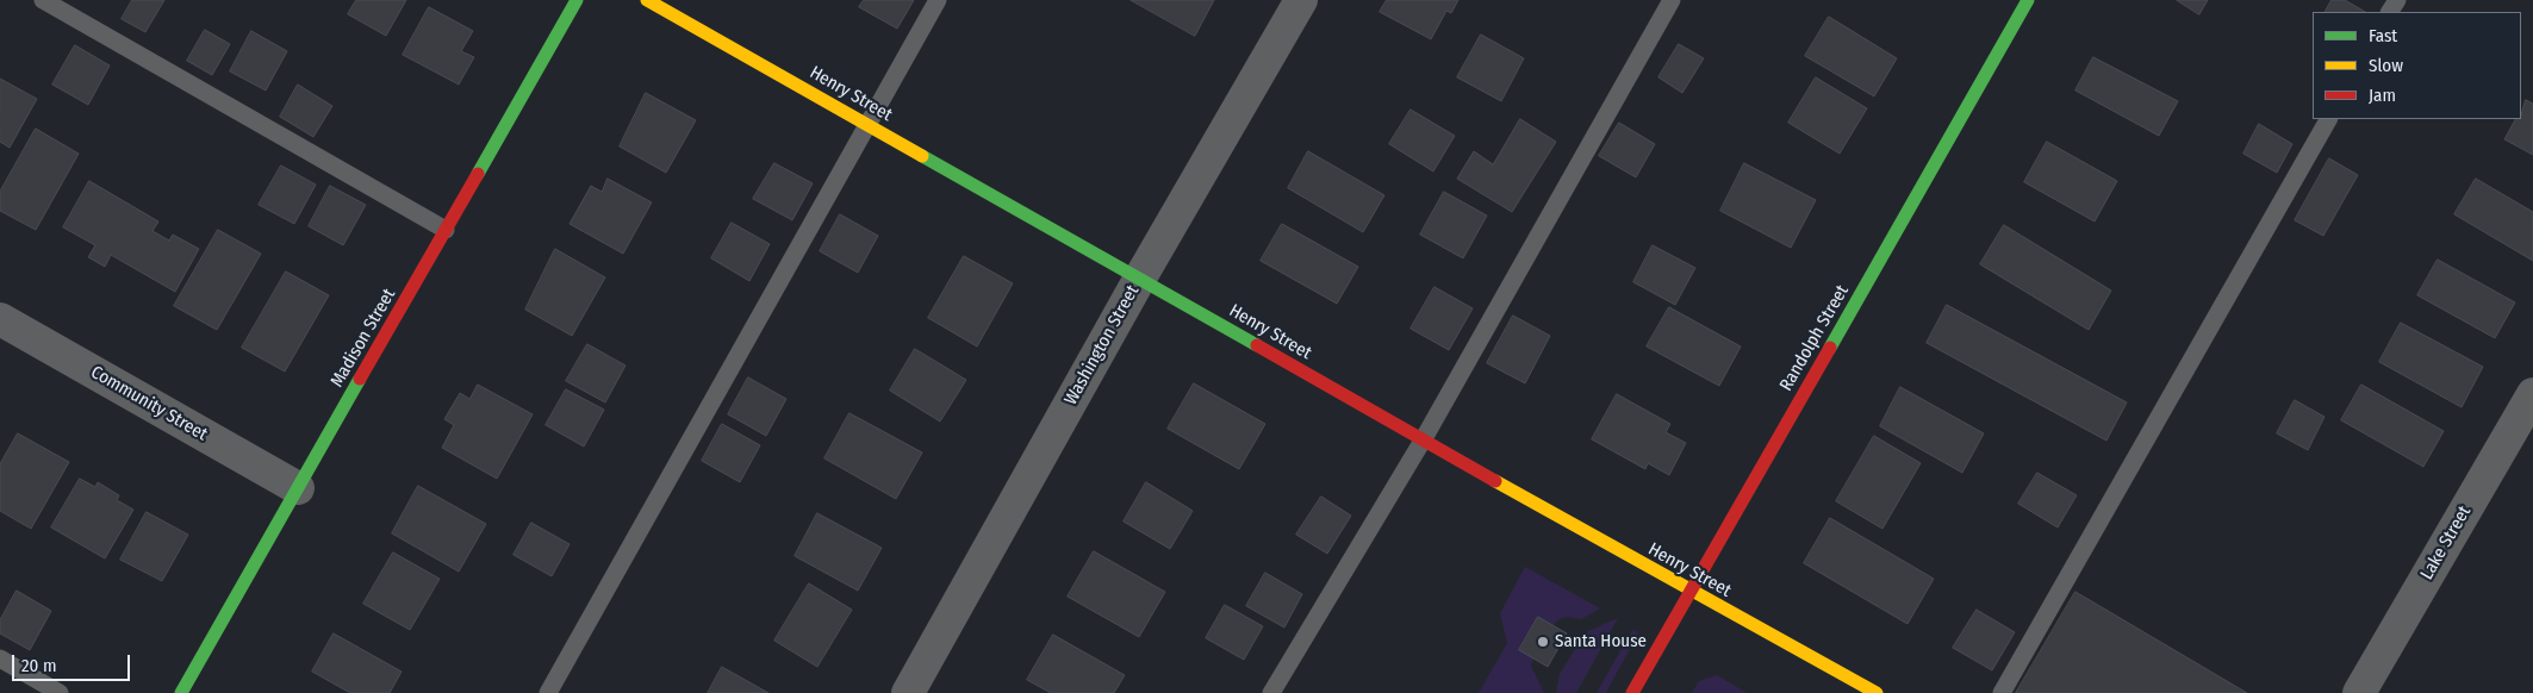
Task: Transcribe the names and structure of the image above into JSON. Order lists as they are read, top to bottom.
{
  "streets": {
    "street": [
      "Henry Street",
      "Madison Street",
      "Randolph Street",
      "Washington Street",
      "Community Street",
      "Lake Street"
    ]
  },
  "crossings": [
    ["Henry Street", "Randolph Street"],
    ["Henry Street", "Washington Street"],
    ["Madison Street", "Community Street"]
  ],
  "places": ["Santa House"],
  "legend": ["Fast", "Slow", "Jam"],
  "scale_bar": "20 m"
}
